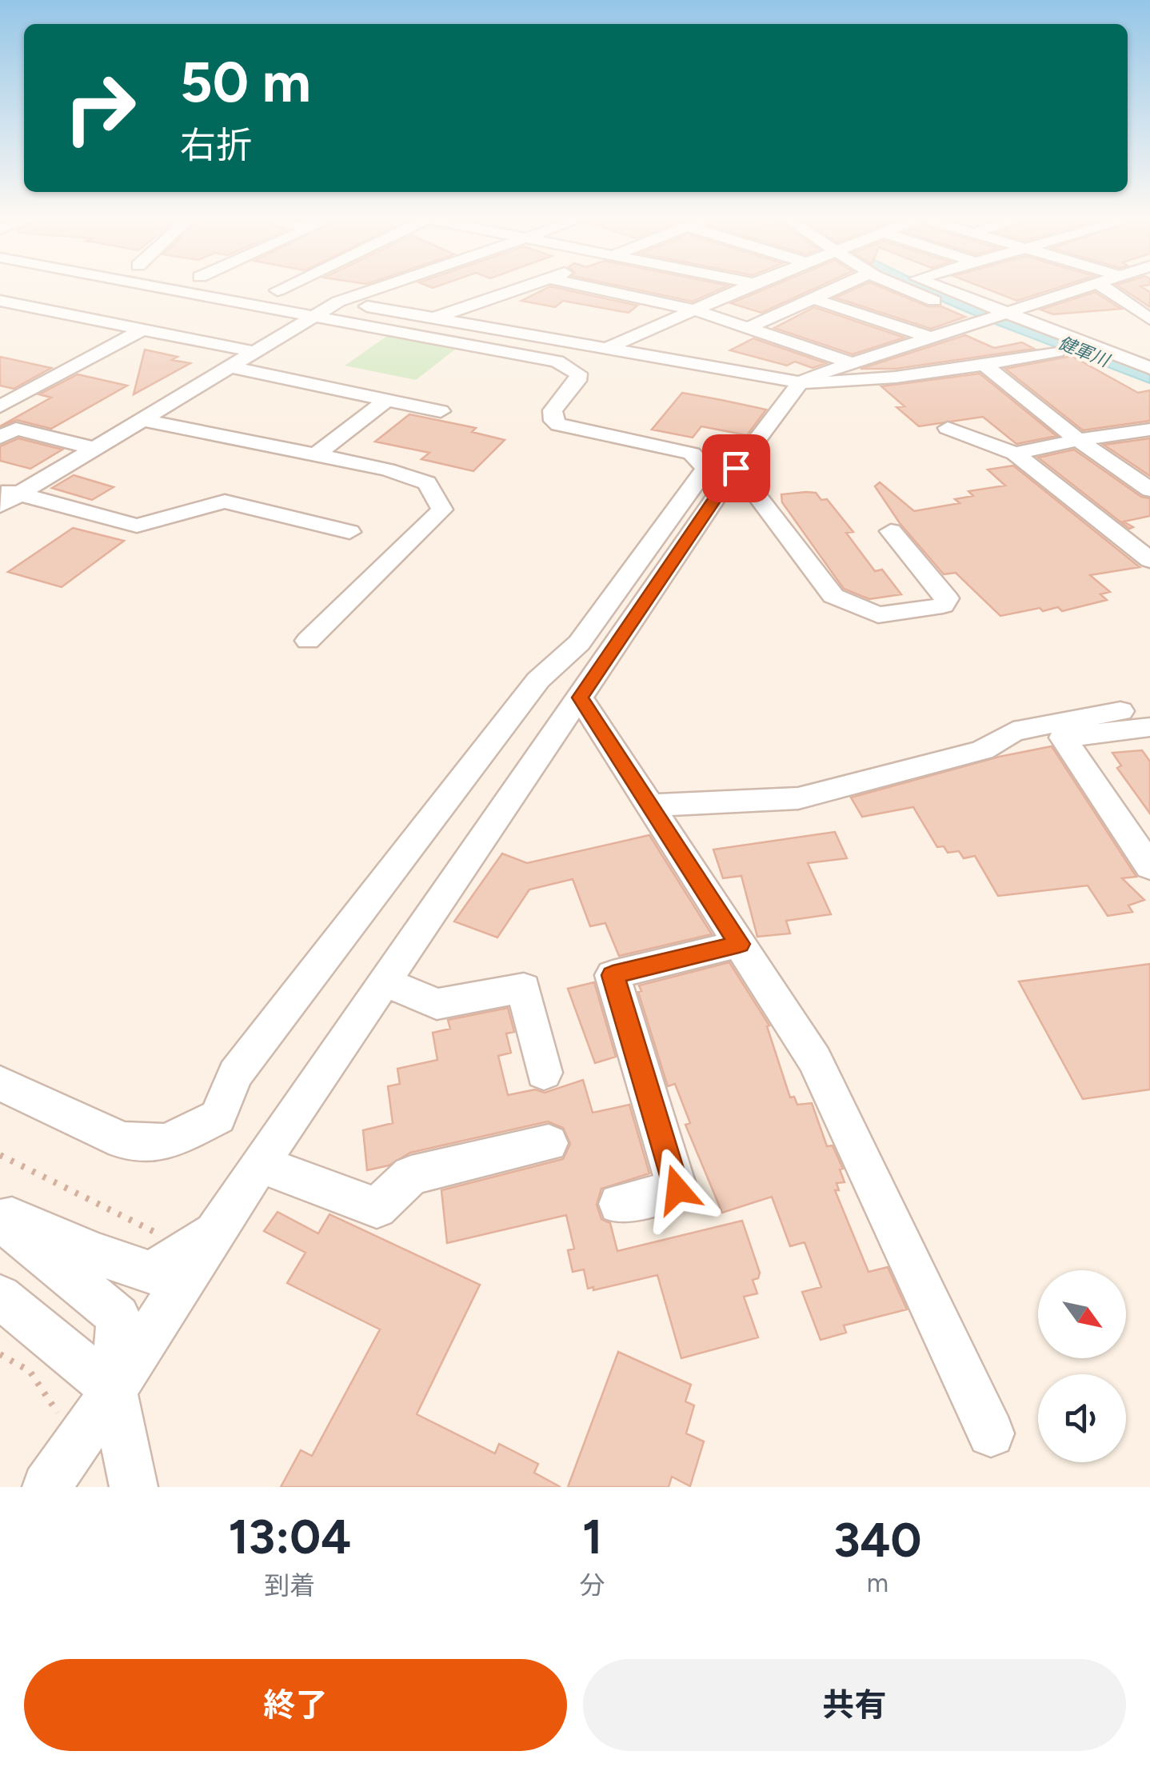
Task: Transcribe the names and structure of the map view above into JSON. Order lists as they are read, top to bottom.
{
  "water": ["健軍川"],
  "north": "bottom right",
  "page": {
    "turn": ["50 m", "右折"],
    "eta": [
      "13:04",
      "到着",
      "1",
      "分",
      "340",
      "m"
    ],
    "buttons": ["終了", "共有"]
  }
}
